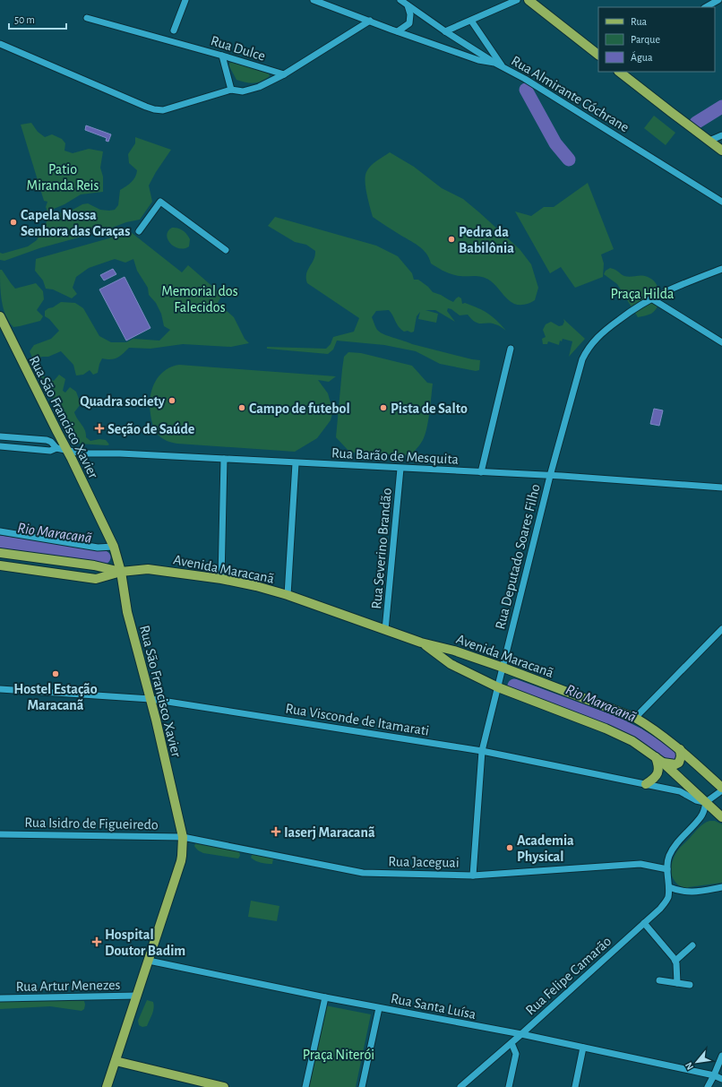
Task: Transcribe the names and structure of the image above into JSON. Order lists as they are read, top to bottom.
{
  "streets": {
    "main road": ["Rua São Francisco Xavier", "Avenida Maracanã"],
    "street": [
      "Rua Dulce",
      "Rua Almirante Cóchrane",
      "Rua Barão de Mesquita",
      "Rua Severino Brandão",
      "Rua Deputado Soares Filho",
      "Rua Visconde de Itamarati",
      "Rua Isidro de Figueiredo",
      "Rua Jaceguai",
      "Rua Felipe Camarão",
      "Rua Artur Menezes",
      "Rua Santa Luísa"
    ]
  },
  "crossings": [
    ["Rua São Francisco Xavier", "Rua Barão de Mesquita"],
    ["Rua São Francisco Xavier", "Avenida Maracanã"],
    ["Rua São Francisco Xavier", "Rua Visconde de Itamarati"],
    ["Rua São Francisco Xavier", "Rua Isidro de Figueiredo"],
    ["Rua São Francisco Xavier", "Rua Jaceguai"],
    ["Rua São Francisco Xavier", "Rua Artur Menezes"],
    ["Rua São Francisco Xavier", "Rua Santa Luísa"],
    ["Rua Barão de Mesquita", "Rua Severino Brandão"],
    ["Rua Barão de Mesquita", "Rua Deputado Soares Filho"],
    ["Rua Severino Brandão", "Avenida Maracanã"],
    ["Rua Deputado Soares Filho", "Avenida Maracanã"],
    ["Rua Deputado Soares Filho", "Rua Visconde de Itamarati"],
    ["Rua Deputado Soares Filho", "Rua Jaceguai"],
    ["Avenida Maracanã", "Rua Visconde de Itamarati"],
    ["Rua Isidro de Figueiredo", "Rua Jaceguai"],
    ["Rua Jaceguai", "Rua Felipe Camarão"],
    ["Rua Felipe Camarão", "Rua Santa Luísa"]
  ],
  "water": ["Rio Maracanã"],
  "parks": [
    "Patio Miranda Reis",
    "Memorial dos Falecidos",
    "Praça Hilda",
    "Praça Niterói"
  ],
  "places": {
    "other": [
      "Capela Nossa Senhora das Graças",
      "Pedra da Babilônia",
      "Quadra society",
      "Campo de futebol",
      "Pista de Salto",
      "Hostel Estação Maracanã",
      "Academia Physical"
    ],
    "health": ["Seção de Saúde", "Iaserj Maracanã", "Hospital Doutor Badim"]
  },
  "legend": ["Rua", "Parque", "Água"],
  "scale_bar": "50 m",
  "north": "bottom left"
}
